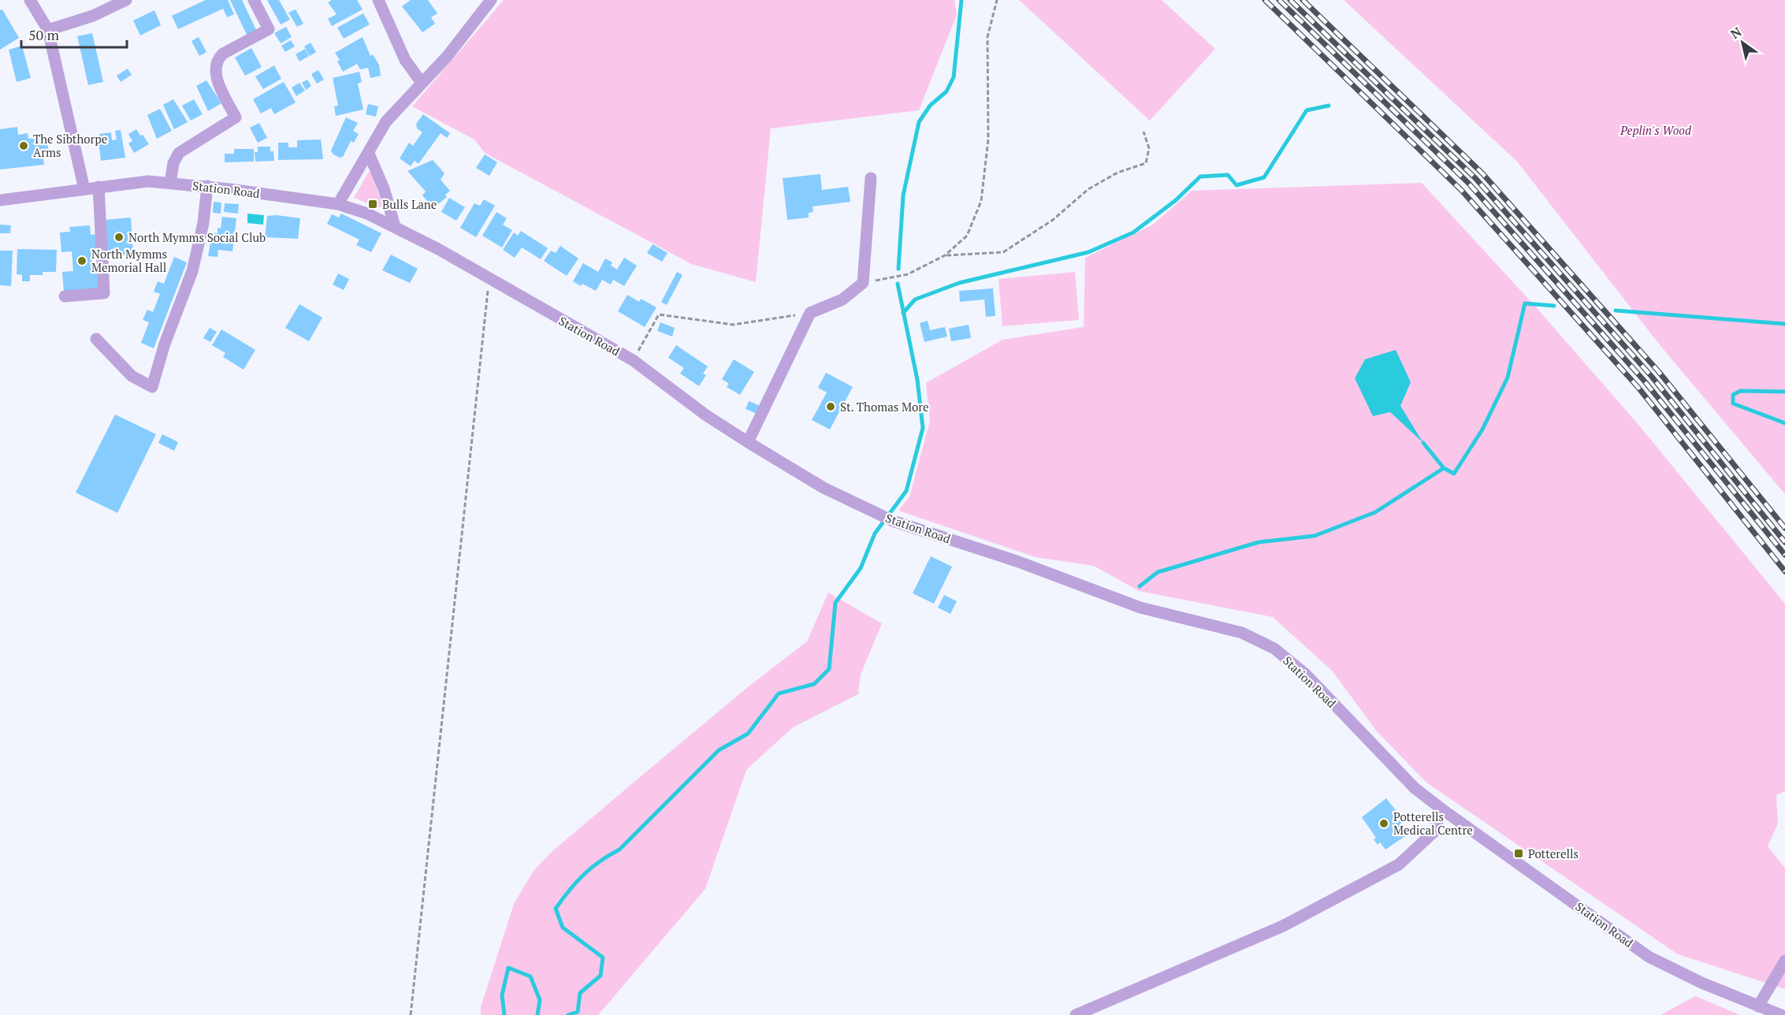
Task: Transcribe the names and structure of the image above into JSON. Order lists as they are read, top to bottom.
{
  "streets": {
    "street": ["Station Road"]
  },
  "parks": ["Peplin's Wood"],
  "places": {
    "other": [
      "The Sibthorpe Arms",
      "North Mymms Social Club",
      "North Mymms Memorial Hall",
      "St. Thomas More",
      "Potterells Medical Centre"
    ],
    "transit": ["Bulls Lane", "Potterells"]
  },
  "scale_bar": "50 m",
  "north": "top left"
}
